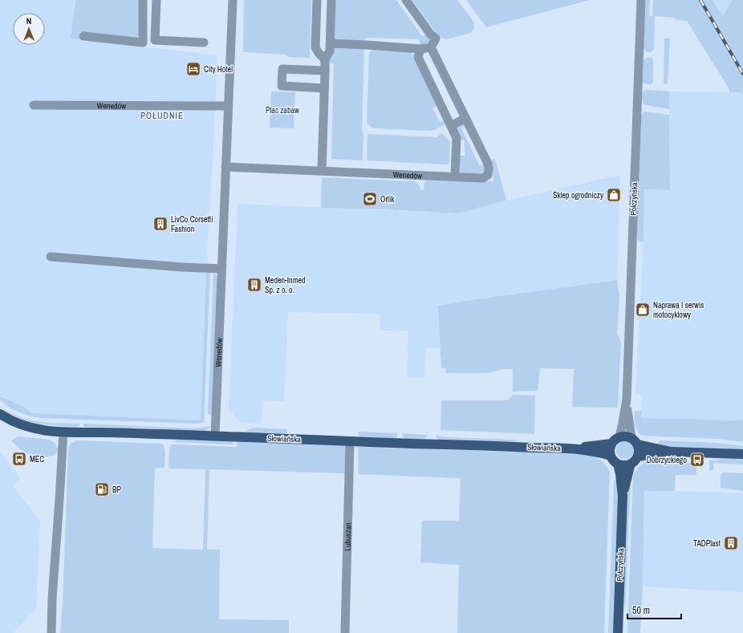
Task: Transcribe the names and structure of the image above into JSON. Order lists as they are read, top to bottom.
{
  "streets": {
    "main road": ["Połczyńska", "Słowiańska"],
    "street": ["Wenedów", "Lubuszan"]
  },
  "crossings": [
    ["Wenedów", "Słowiańska"],
    ["Połczyńska", "Słowiańska"],
    ["Słowiańska", "Lubuszan"]
  ],
  "districts": ["POŁUDNIE"],
  "parks": ["Plac zabaw"],
  "places": {
    "hotel": ["City Hotel"],
    "shop": ["Sklep ogrodniczy", "Naprawa I serwis motocyklowy"],
    "sports": ["Orlik"],
    "building": ["LivCo Corsetti Fashion", "Meden-Inmed Sp. z o. o.", "TADPlast"],
    "bus stop": ["MEC", "Dobrzyckiego"],
    "fuel station": ["BP"]
  },
  "scale_bar": "50 m",
  "north": "top"
}
